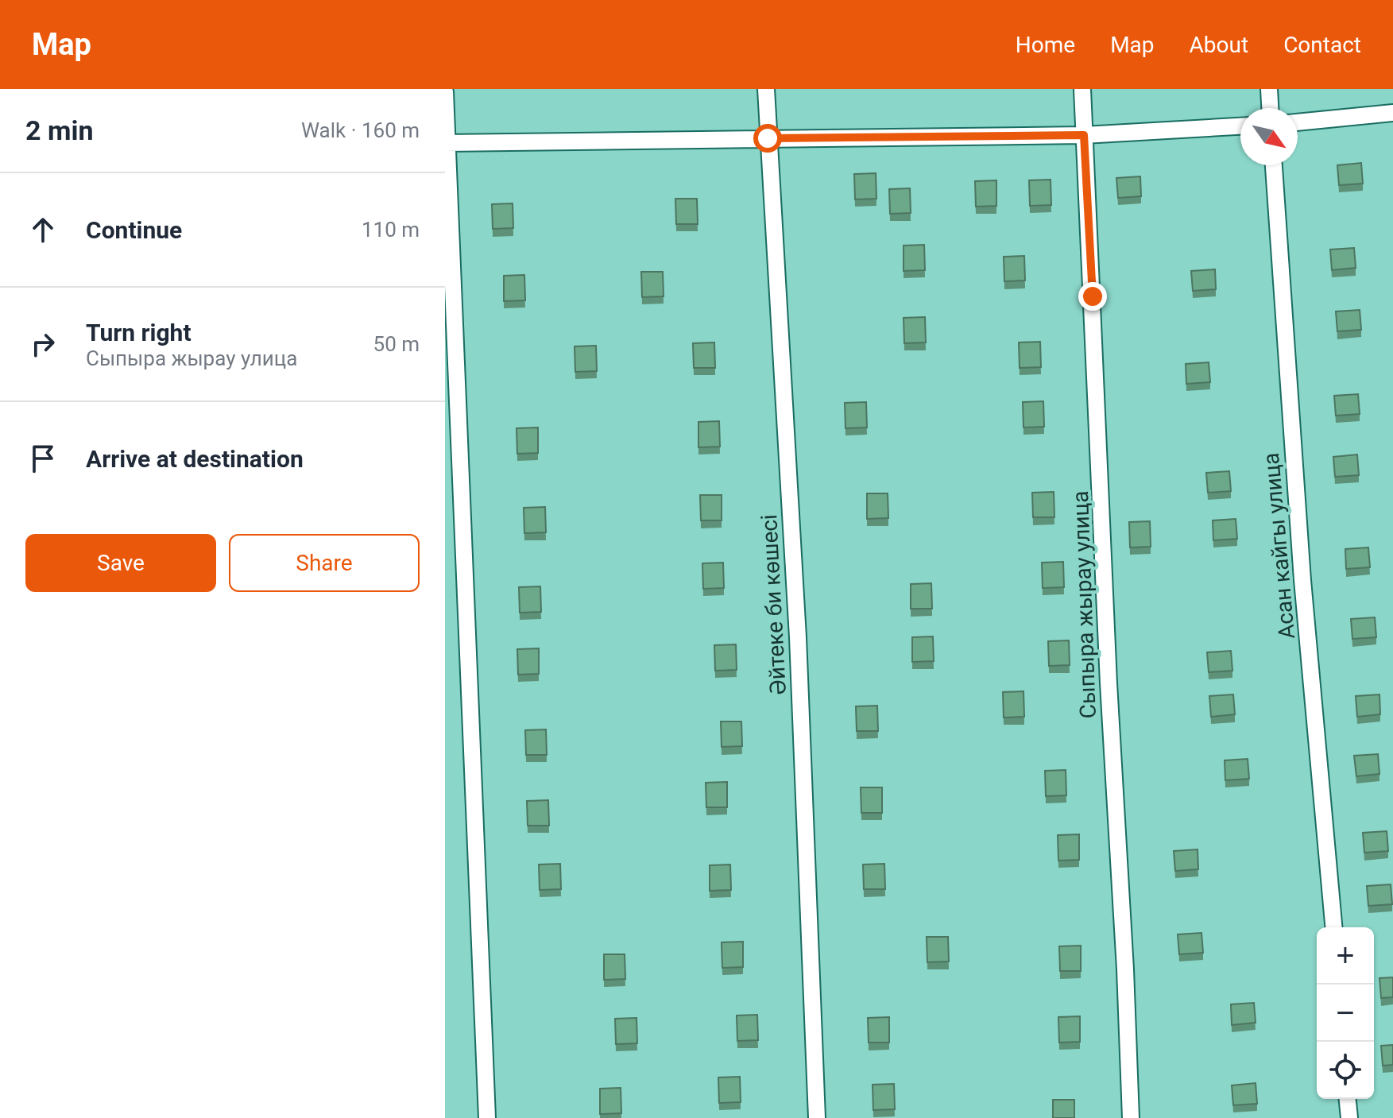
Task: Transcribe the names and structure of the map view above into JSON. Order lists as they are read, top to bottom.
{
  "streets": {
    "street": ["Асан кайгы улица", "Әйтеке би көшесі", "Сыпыра жырау улица"]
  },
  "north": "bottom right",
  "page": {
    "header": "Map",
    "nav": [
      "Home",
      "Map",
      "About",
      "Contact"
    ],
    "heading": ["2 min", "Walk · 160 m"],
    "list": [
      ["Continue", "110 m"],
      ["Turn right", "Сыпыра жырау улица", "50 m"],
      "Arrive at destination"
    ],
    "buttons": ["Save", "Share"],
    "map_buttons": ["+", "−"]
  }
}
